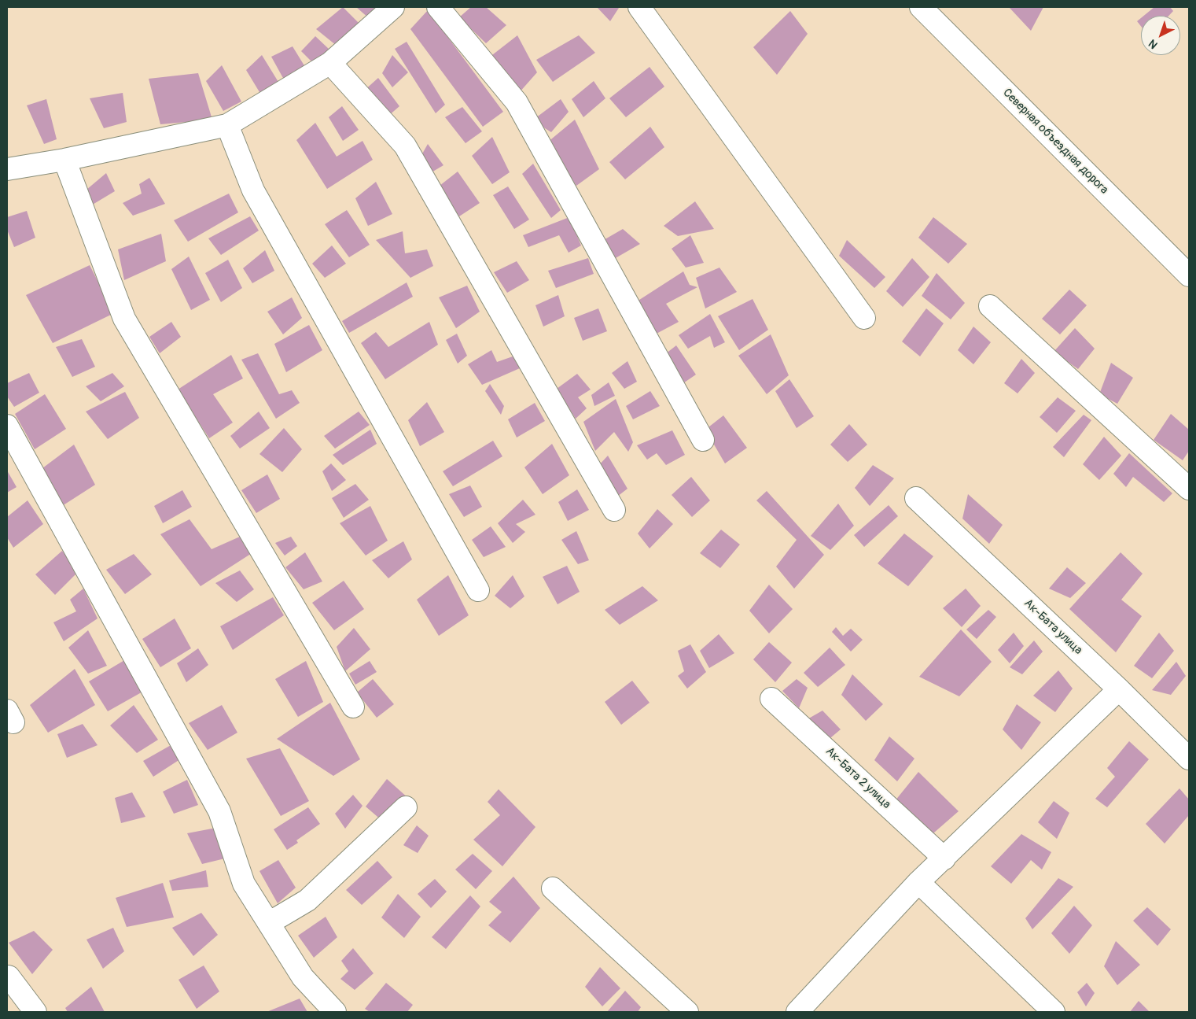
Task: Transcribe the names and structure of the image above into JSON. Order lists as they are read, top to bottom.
{
  "streets": {
    "main road": ["Северная объездная дорога", "Ак-Бата улица", "Ак-Бата 2 улица"]
  },
  "north": "bottom left"
}
